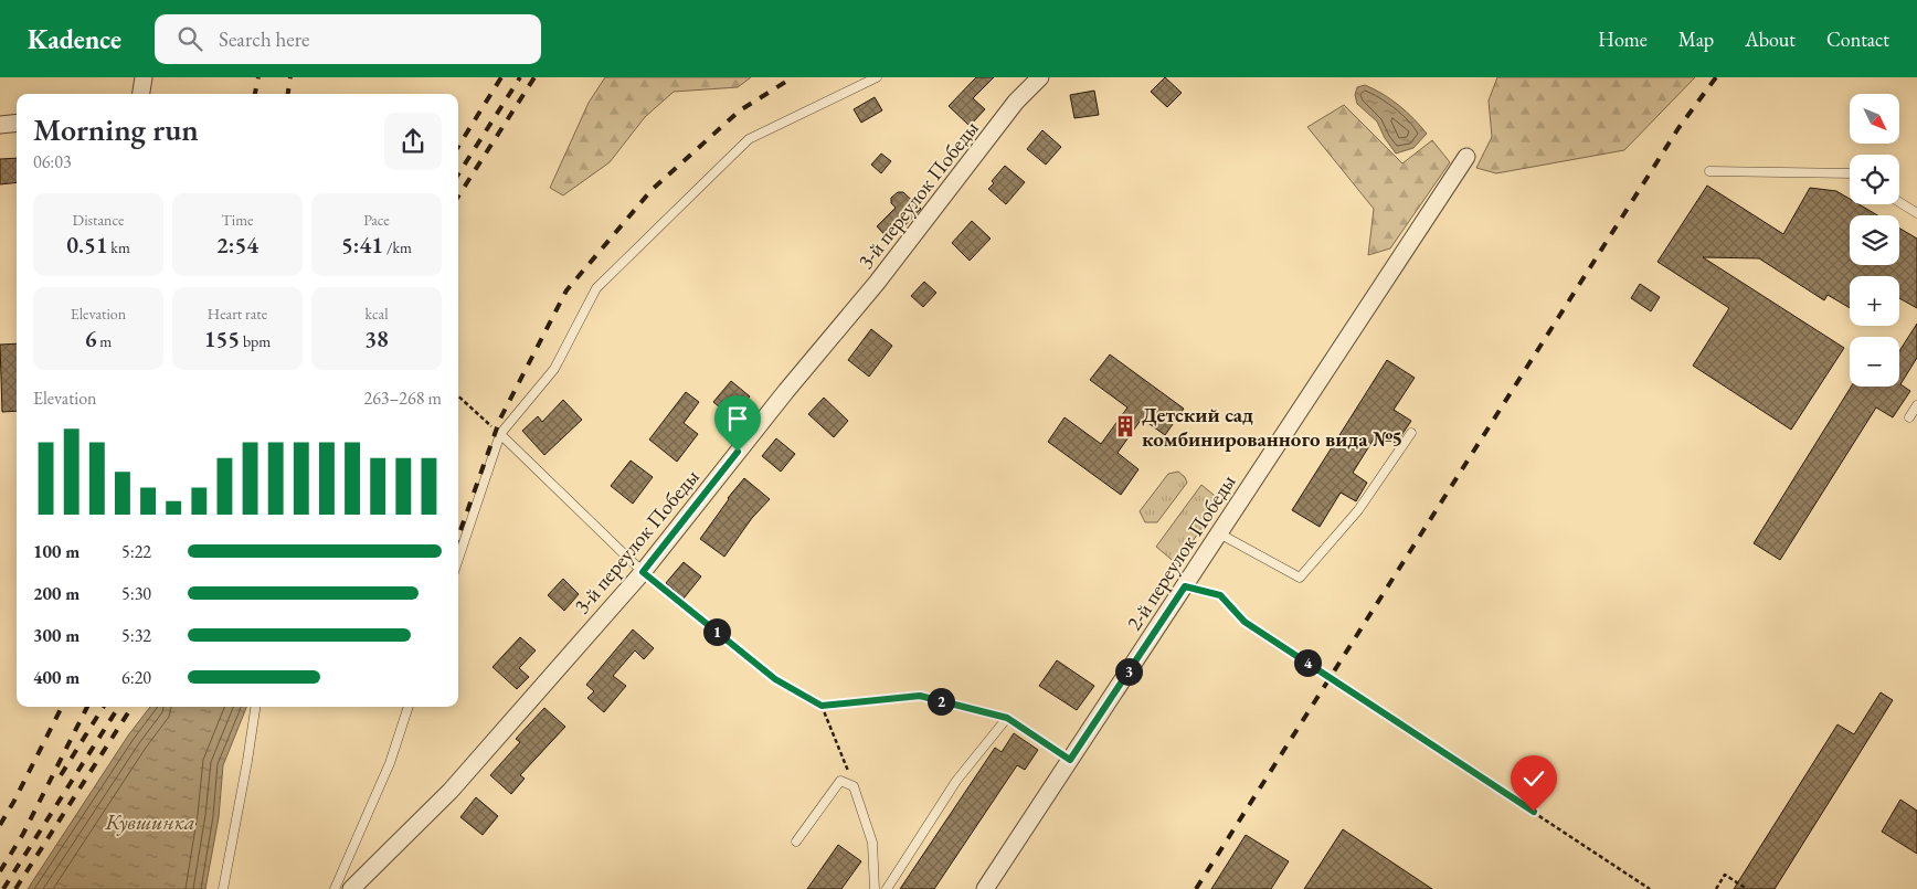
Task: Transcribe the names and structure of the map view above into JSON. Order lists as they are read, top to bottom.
{
  "streets": {
    "street": ["3-й переулок Победы", "2-й переулок Победы"]
  },
  "water": ["Кувшинка"],
  "places": {
    "building": ["Детский сад комбинированного вида №5"]
  },
  "north": "bottom right",
  "page": {
    "header": "Kadence",
    "search": "Search here",
    "nav": [
      "Home",
      "Map",
      "About",
      "Contact"
    ],
    "map_buttons": ["+", "−"],
    "heading": ["Morning run", "06:03"],
    "stats": [
      ["Distance", "0.51 km"],
      ["Time", "2:54"],
      ["Pace", "5:41 /km"],
      ["Elevation", "6 m"],
      ["Heart rate", "155 bpm"],
      ["kcal", "38"]
    ],
    "chart": ["Elevation", "263–268 m"],
    "list": [
      {
        "name": "100 m",
        "note": "5:22"
      },
      {
        "name": "200 m",
        "note": "5:30"
      },
      {
        "name": "300 m",
        "note": "5:32"
      },
      {
        "name": "400 m",
        "note": "6:20"
      }
    ],
    "pins": [
      "1",
      "4",
      "3",
      "2"
    ]
  }
}
